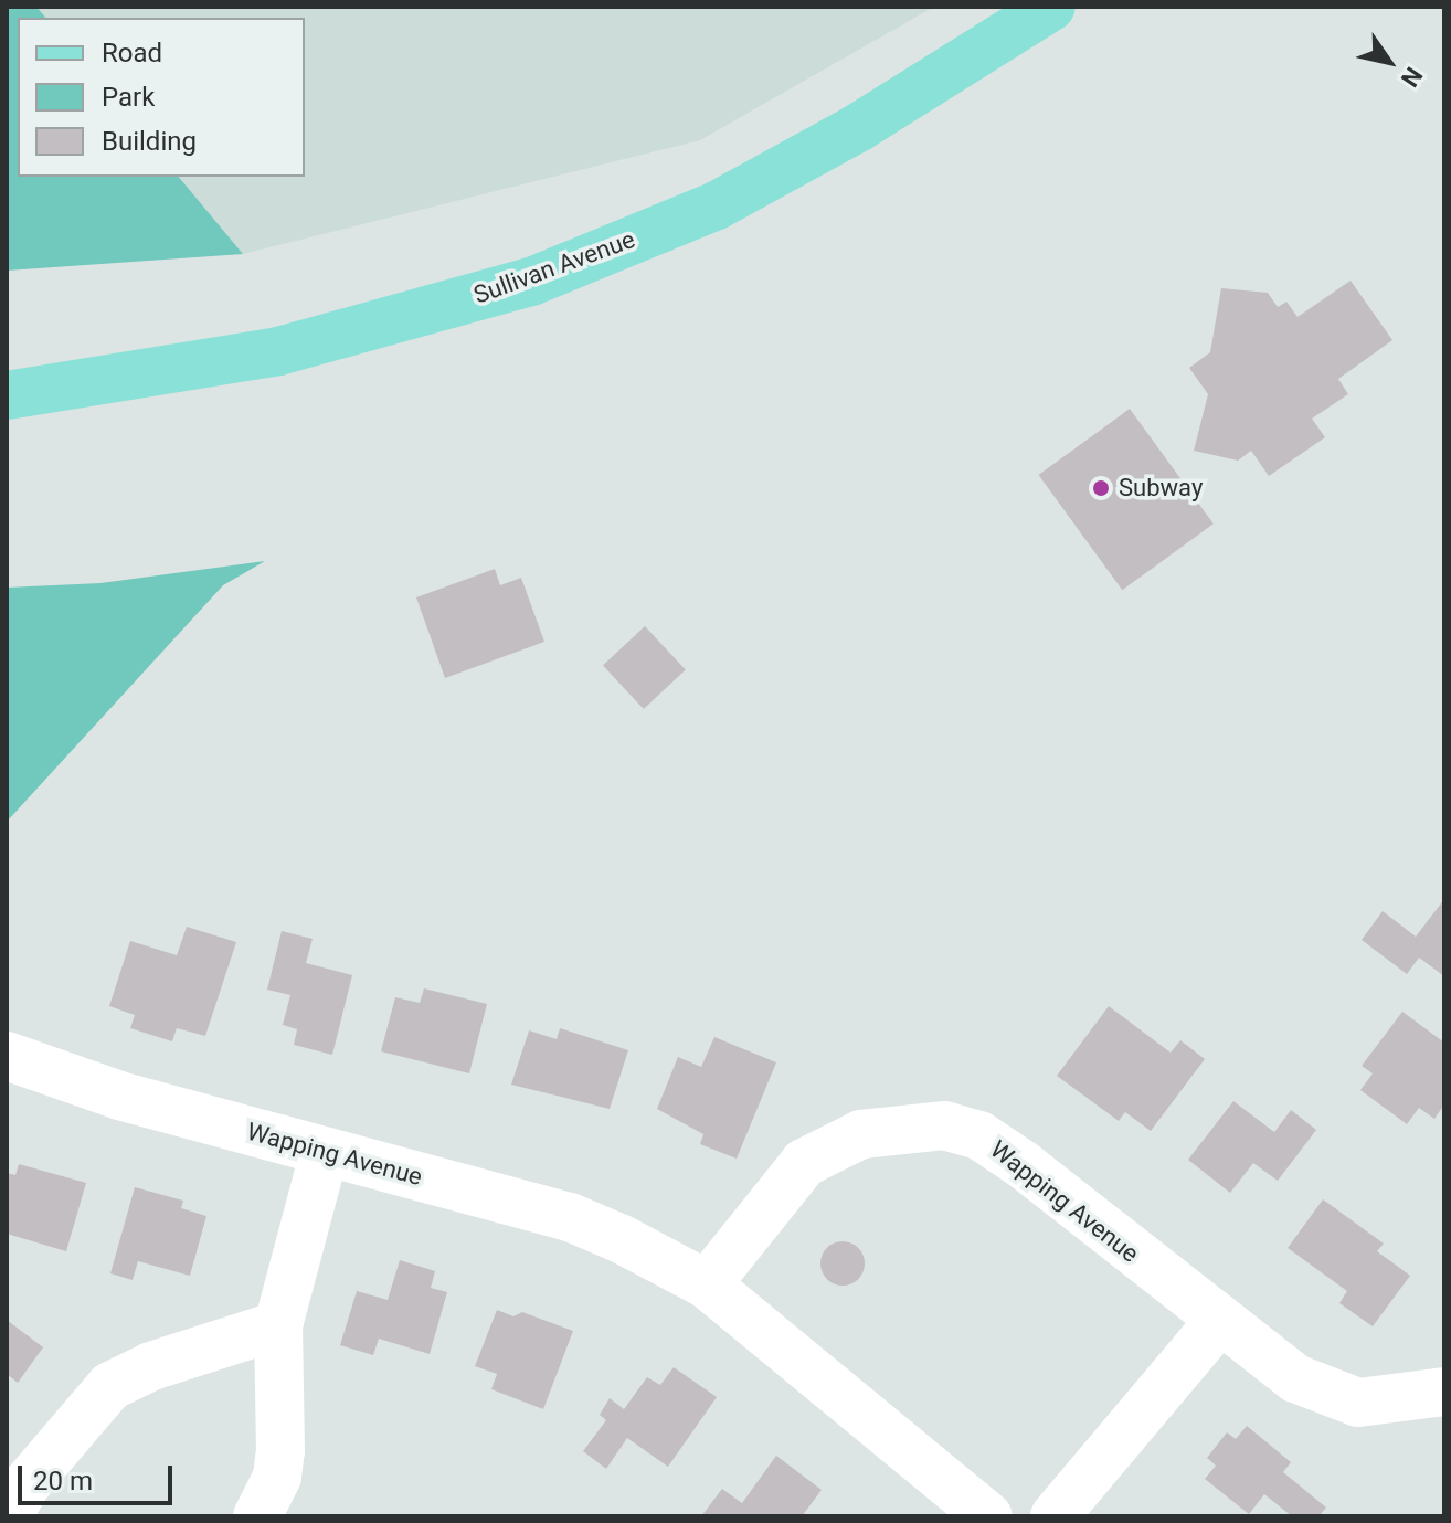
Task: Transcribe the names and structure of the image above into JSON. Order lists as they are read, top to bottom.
{
  "streets": {
    "main road": ["Sullivan Avenue"],
    "street": ["Wapping Avenue"]
  },
  "places": ["Subway"],
  "legend": ["Road", "Park", "Building"],
  "scale_bar": "20 m",
  "north": "bottom right"
}
